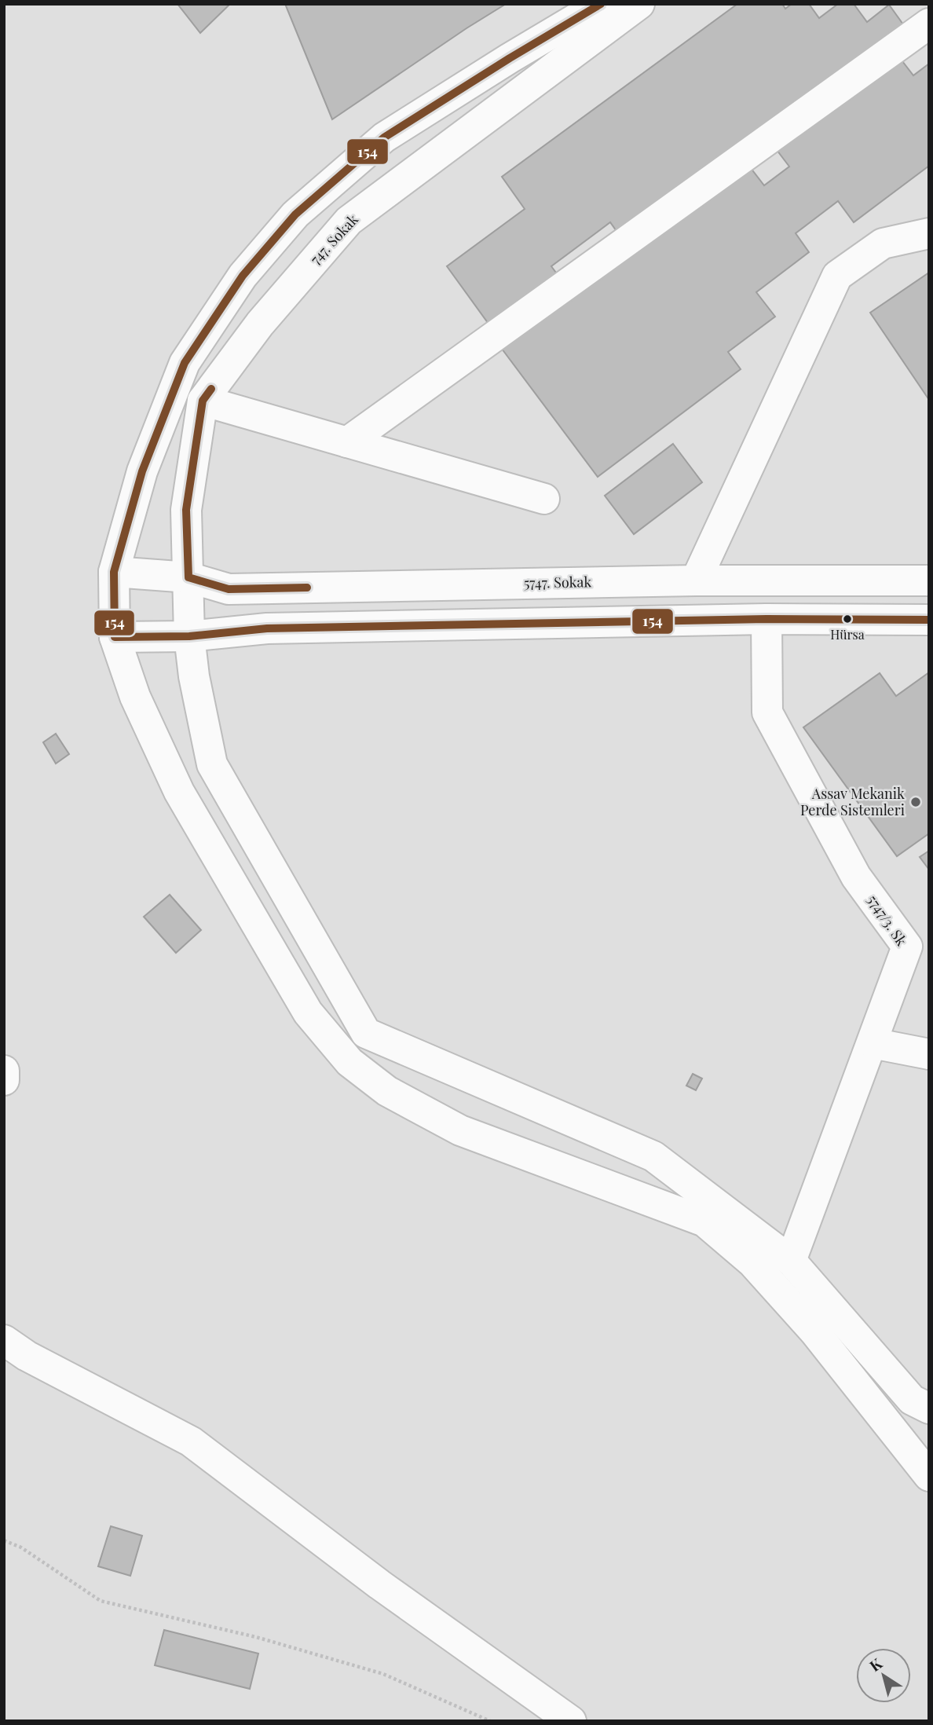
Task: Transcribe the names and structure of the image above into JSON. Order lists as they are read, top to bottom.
{
  "streets": {
    "main road": ["747. Sokak", "5747. Sokak", "5747/3. Sk"]
  },
  "crossings": [
    ["747. Sokak", "5747. Sokak"],
    ["747. Sokak", "5747/3. Sk"]
  ],
  "places": ["Hürsa", "Assav Mekanik Perde Sistemleri"],
  "lines": ["transit line 154"],
  "north": "top left"
}
